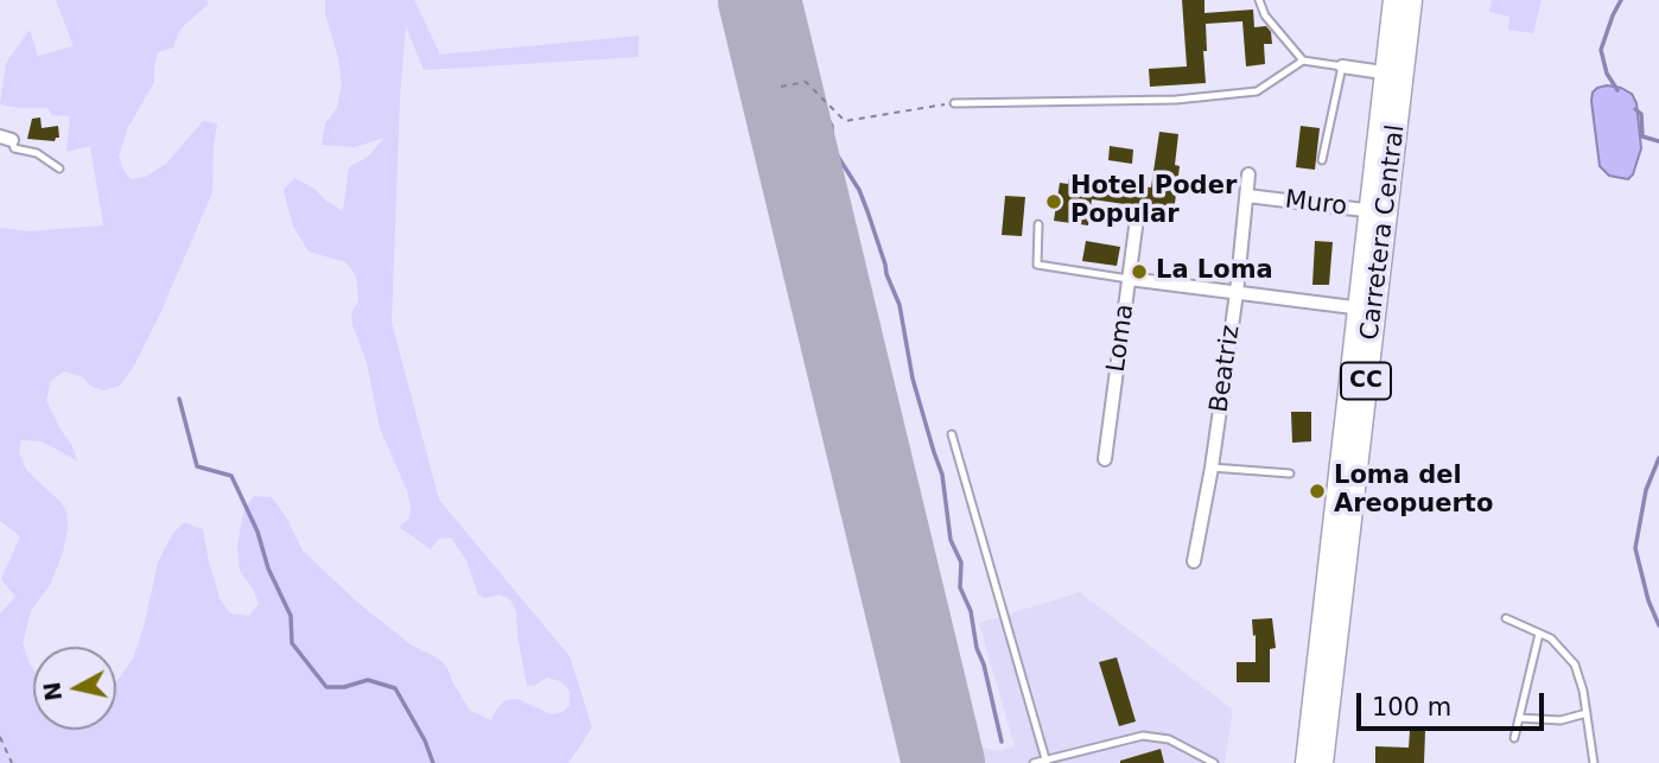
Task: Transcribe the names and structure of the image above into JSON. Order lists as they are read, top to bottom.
{
  "streets": {
    "main road": ["Carretera Central", "CC"],
    "street": ["Muro", "Loma", "Beatriz"]
  },
  "crossings": [
    ["Muro", "Carretera Central"],
    ["Muro", "Beatriz"]
  ],
  "places": ["Hotel Poder Popular", "La Loma", "Loma del Areopuerto"],
  "scale_bar": "100 m",
  "north": "left"
}
